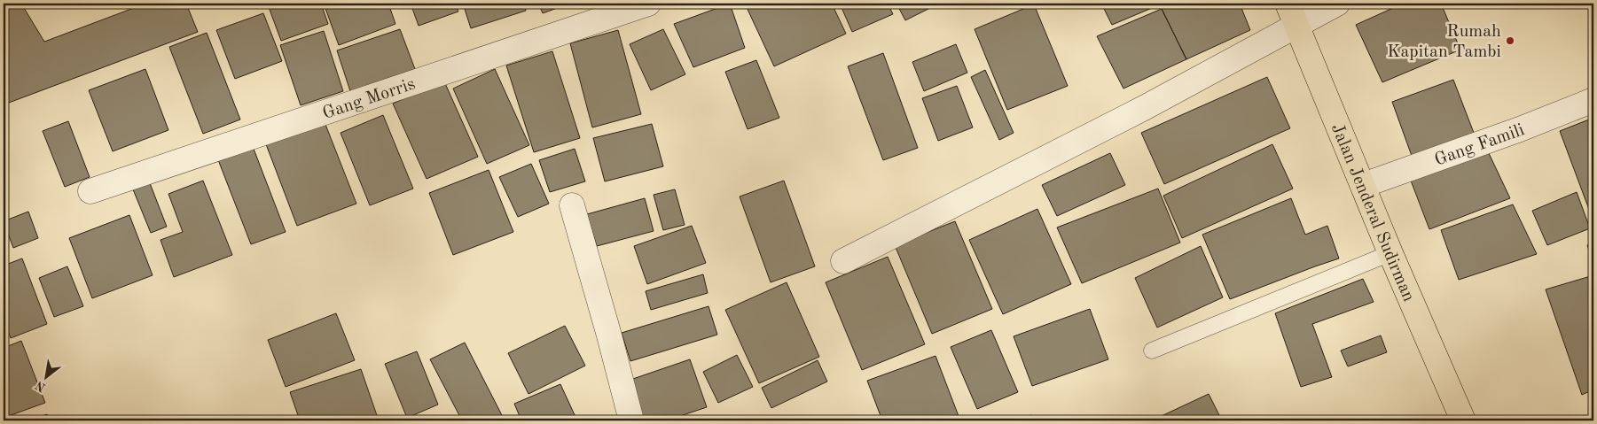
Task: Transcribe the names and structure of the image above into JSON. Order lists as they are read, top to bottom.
{
  "streets": {
    "main road": ["Jalan Jenderal Sudirman"],
    "street": ["Gang Morris", "Gang Famili"]
  },
  "crossings": [
    ["Gang Famili", "Jalan Jenderal Sudirman"]
  ],
  "places": ["Rumah Kapitan Tambi"],
  "north": "bottom left"
}
